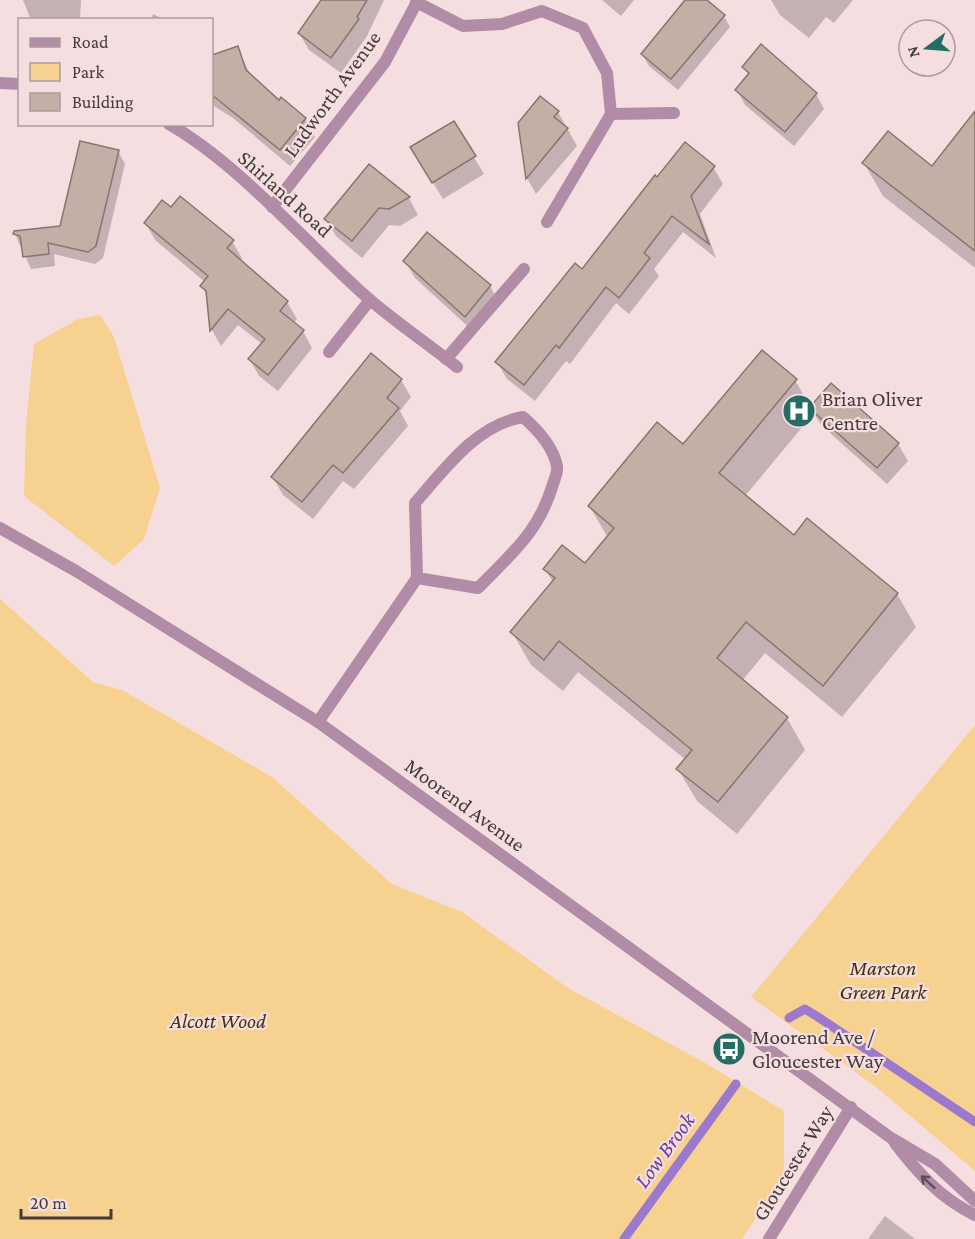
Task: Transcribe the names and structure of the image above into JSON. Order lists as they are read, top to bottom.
{
  "streets": {
    "street": [
      "Ludworth Avenue",
      "Shirland Road",
      "Moorend Avenue",
      "Gloucester Way"
    ]
  },
  "crossings": [
    ["Ludworth Avenue", "Shirland Road"],
    ["Moorend Avenue", "Gloucester Way"]
  ],
  "water": ["Low Brook"],
  "parks": ["Marston Green Park", "Alcott Wood"],
  "places": {
    "hospital": ["Brian Oliver Centre"],
    "bus stop": ["Moorend Ave / Gloucester Way"]
  },
  "legend": ["Road", "Park", "Building"],
  "scale_bar": "20 m",
  "north": "left"
}
